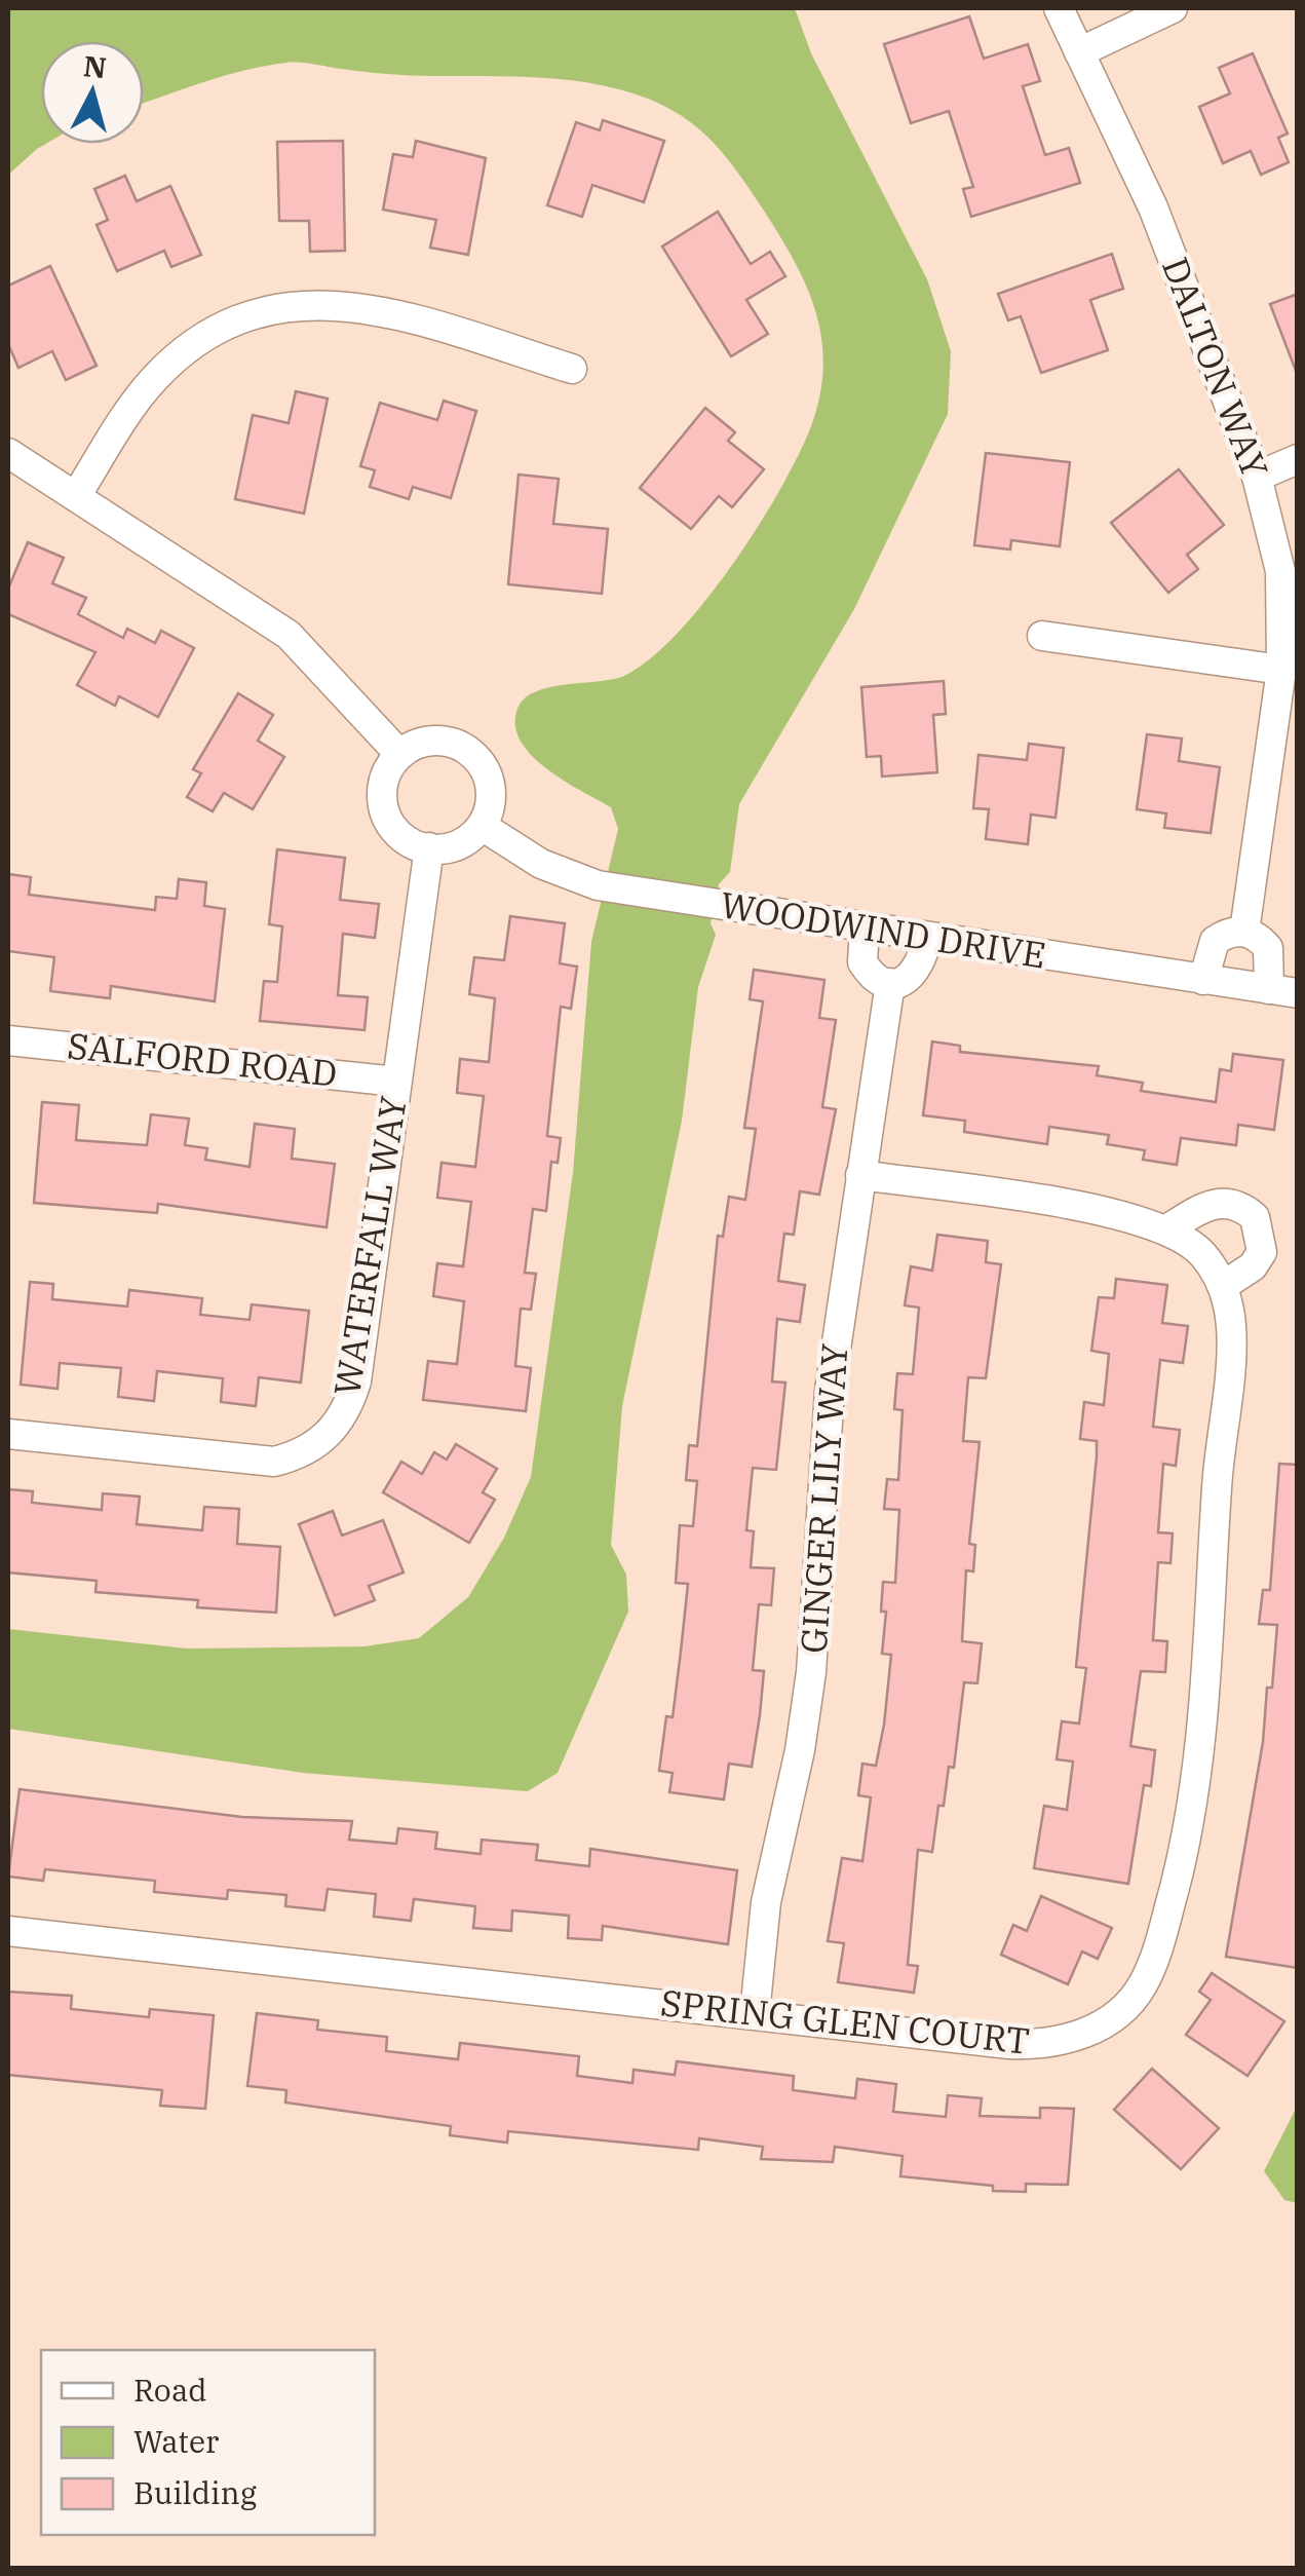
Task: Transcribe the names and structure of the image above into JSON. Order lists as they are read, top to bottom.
{
  "streets": {
    "street": [
      "DALTON WAY",
      "WOODWIND DRIVE",
      "SALFORD ROAD",
      "WATERFALL WAY",
      "GINGER LILY WAY",
      "SPRING GLEN COURT"
    ]
  },
  "crossings": [
    ["WOODWIND DRIVE", "WATERFALL WAY"],
    ["SALFORD ROAD", "WATERFALL WAY"],
    ["GINGER LILY WAY", "SPRING GLEN COURT"]
  ],
  "legend": ["Road", "Water", "Building"],
  "north": "top"
}
